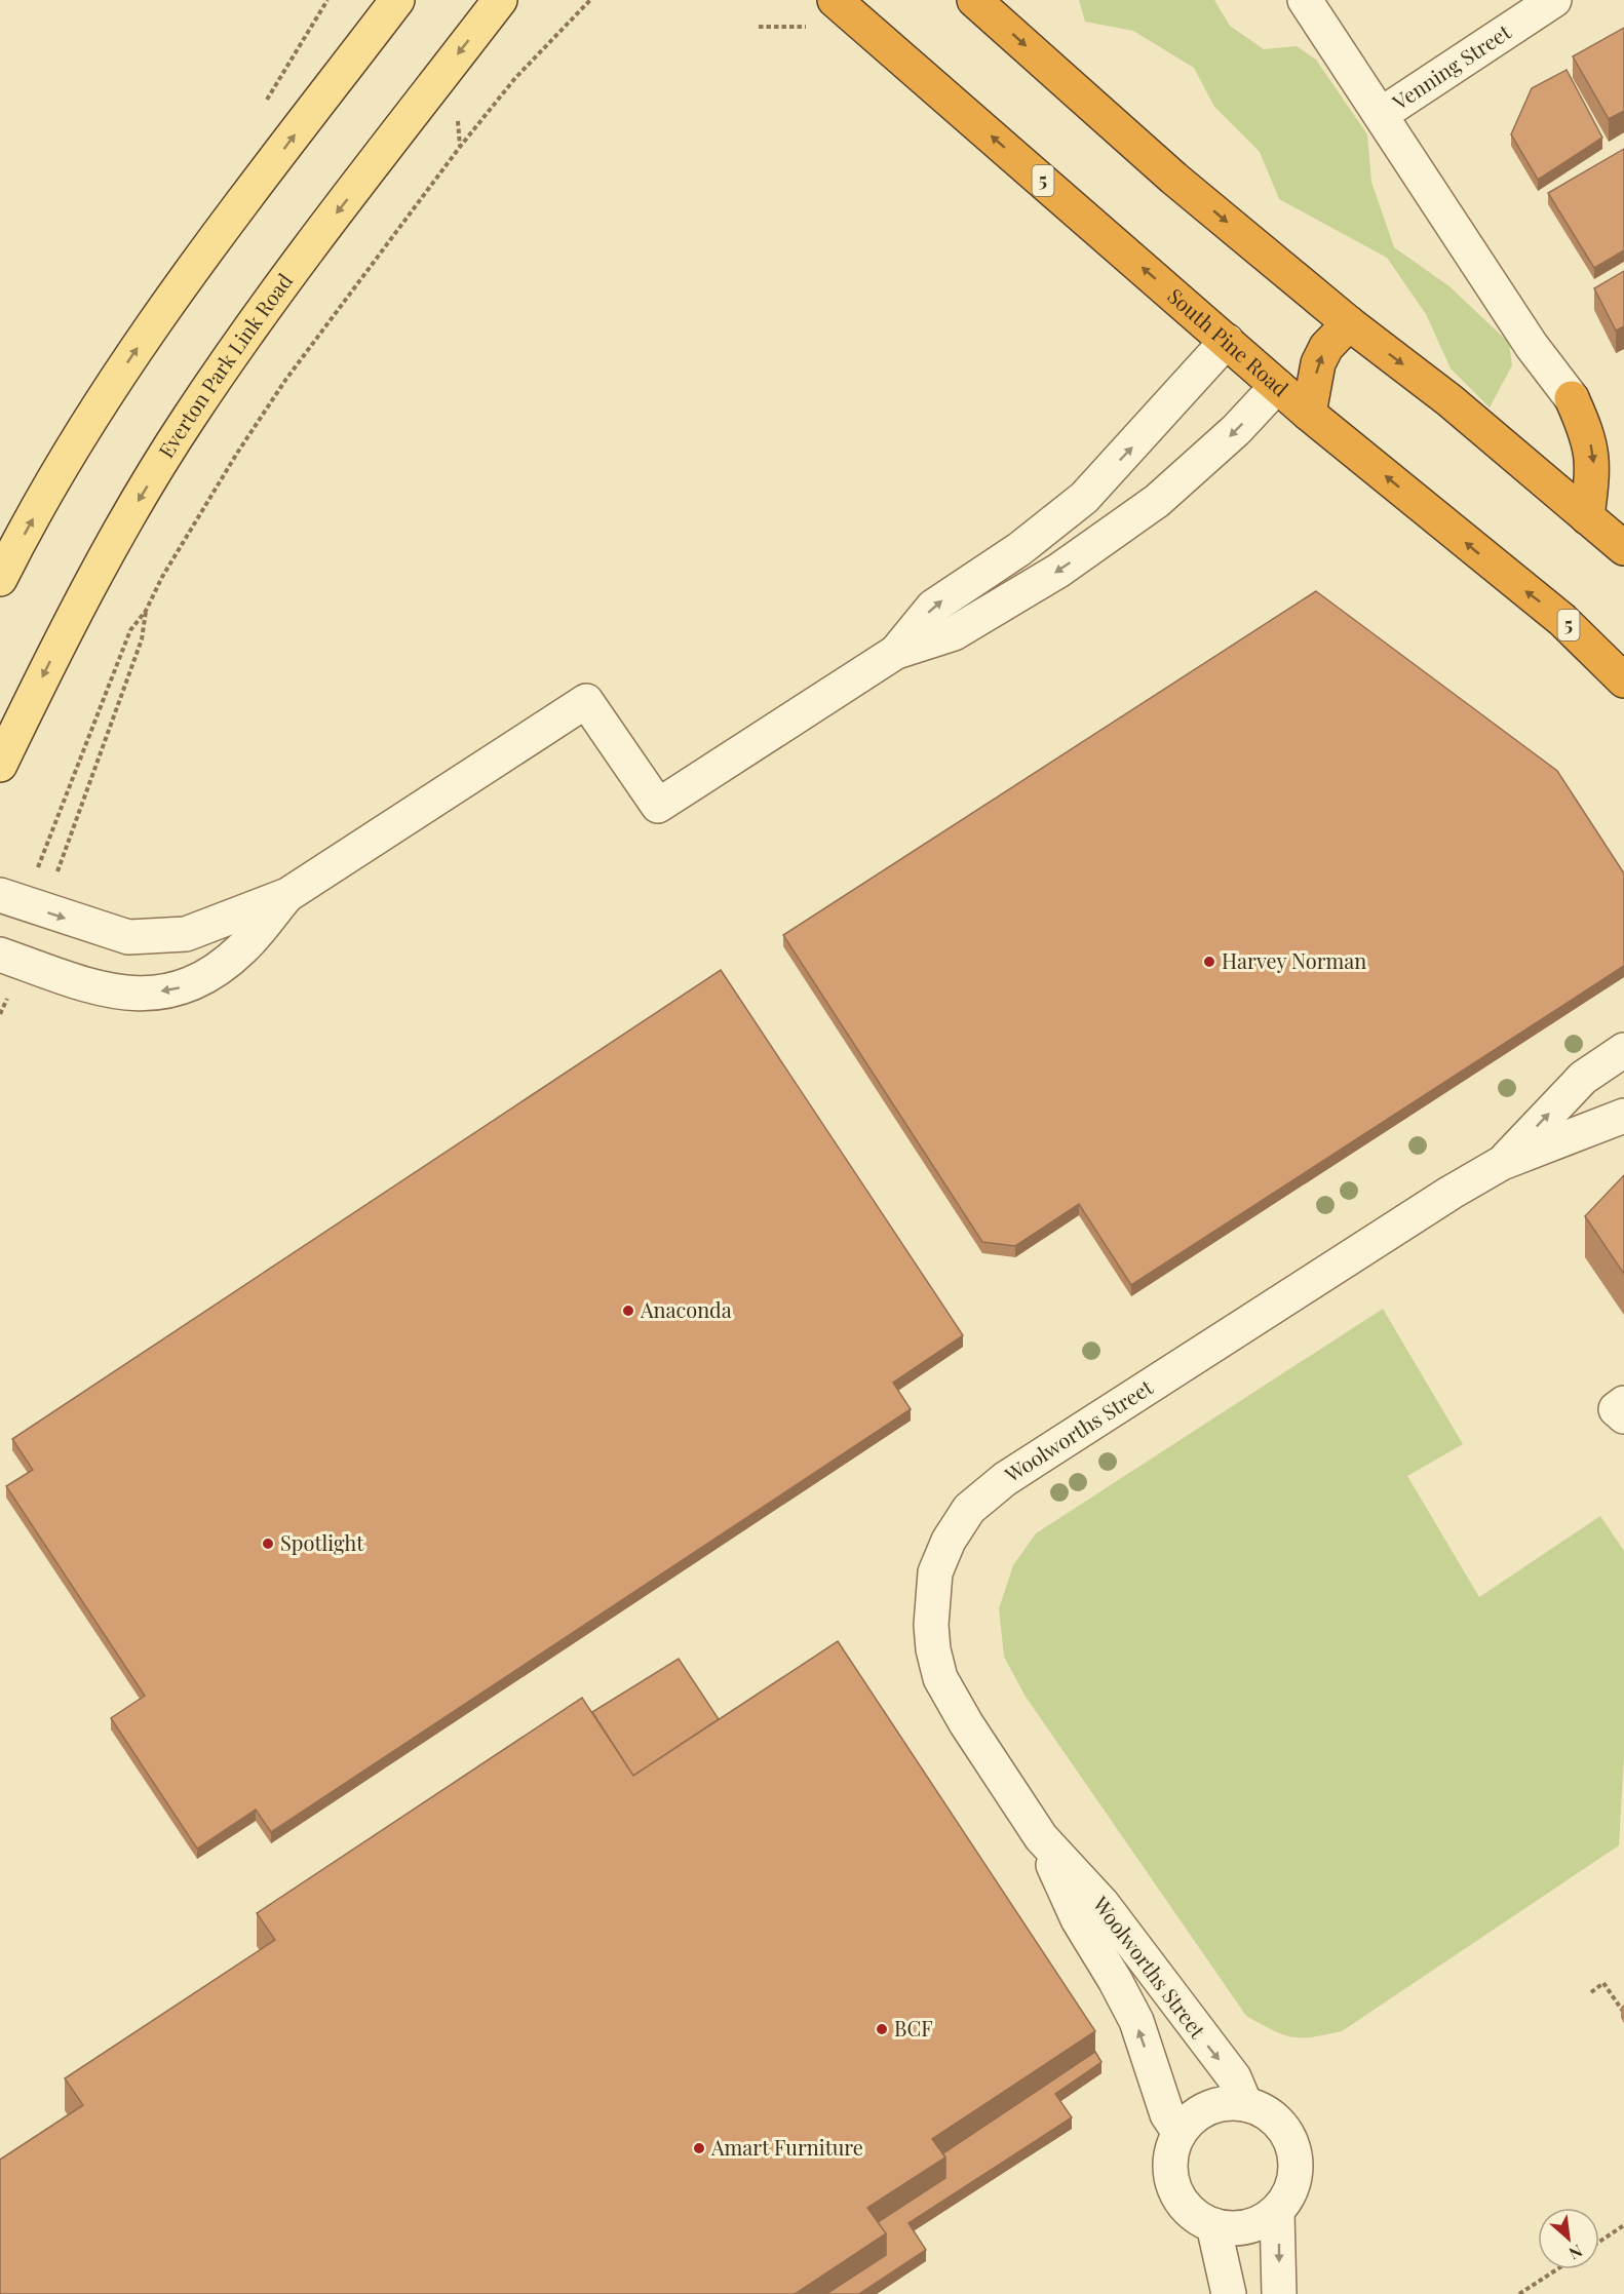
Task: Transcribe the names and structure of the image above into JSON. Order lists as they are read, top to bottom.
{
  "streets": {
    "highway": ["5", "South Pine Road"],
    "main road": ["Everton Park Link Road"],
    "street": ["Venning Street", "Woolworths Street"]
  },
  "places": [
    "Harvey Norman",
    "Anaconda",
    "Spotlight",
    "BCF",
    "Amart Furniture"
  ],
  "north": "bottom right"
}
